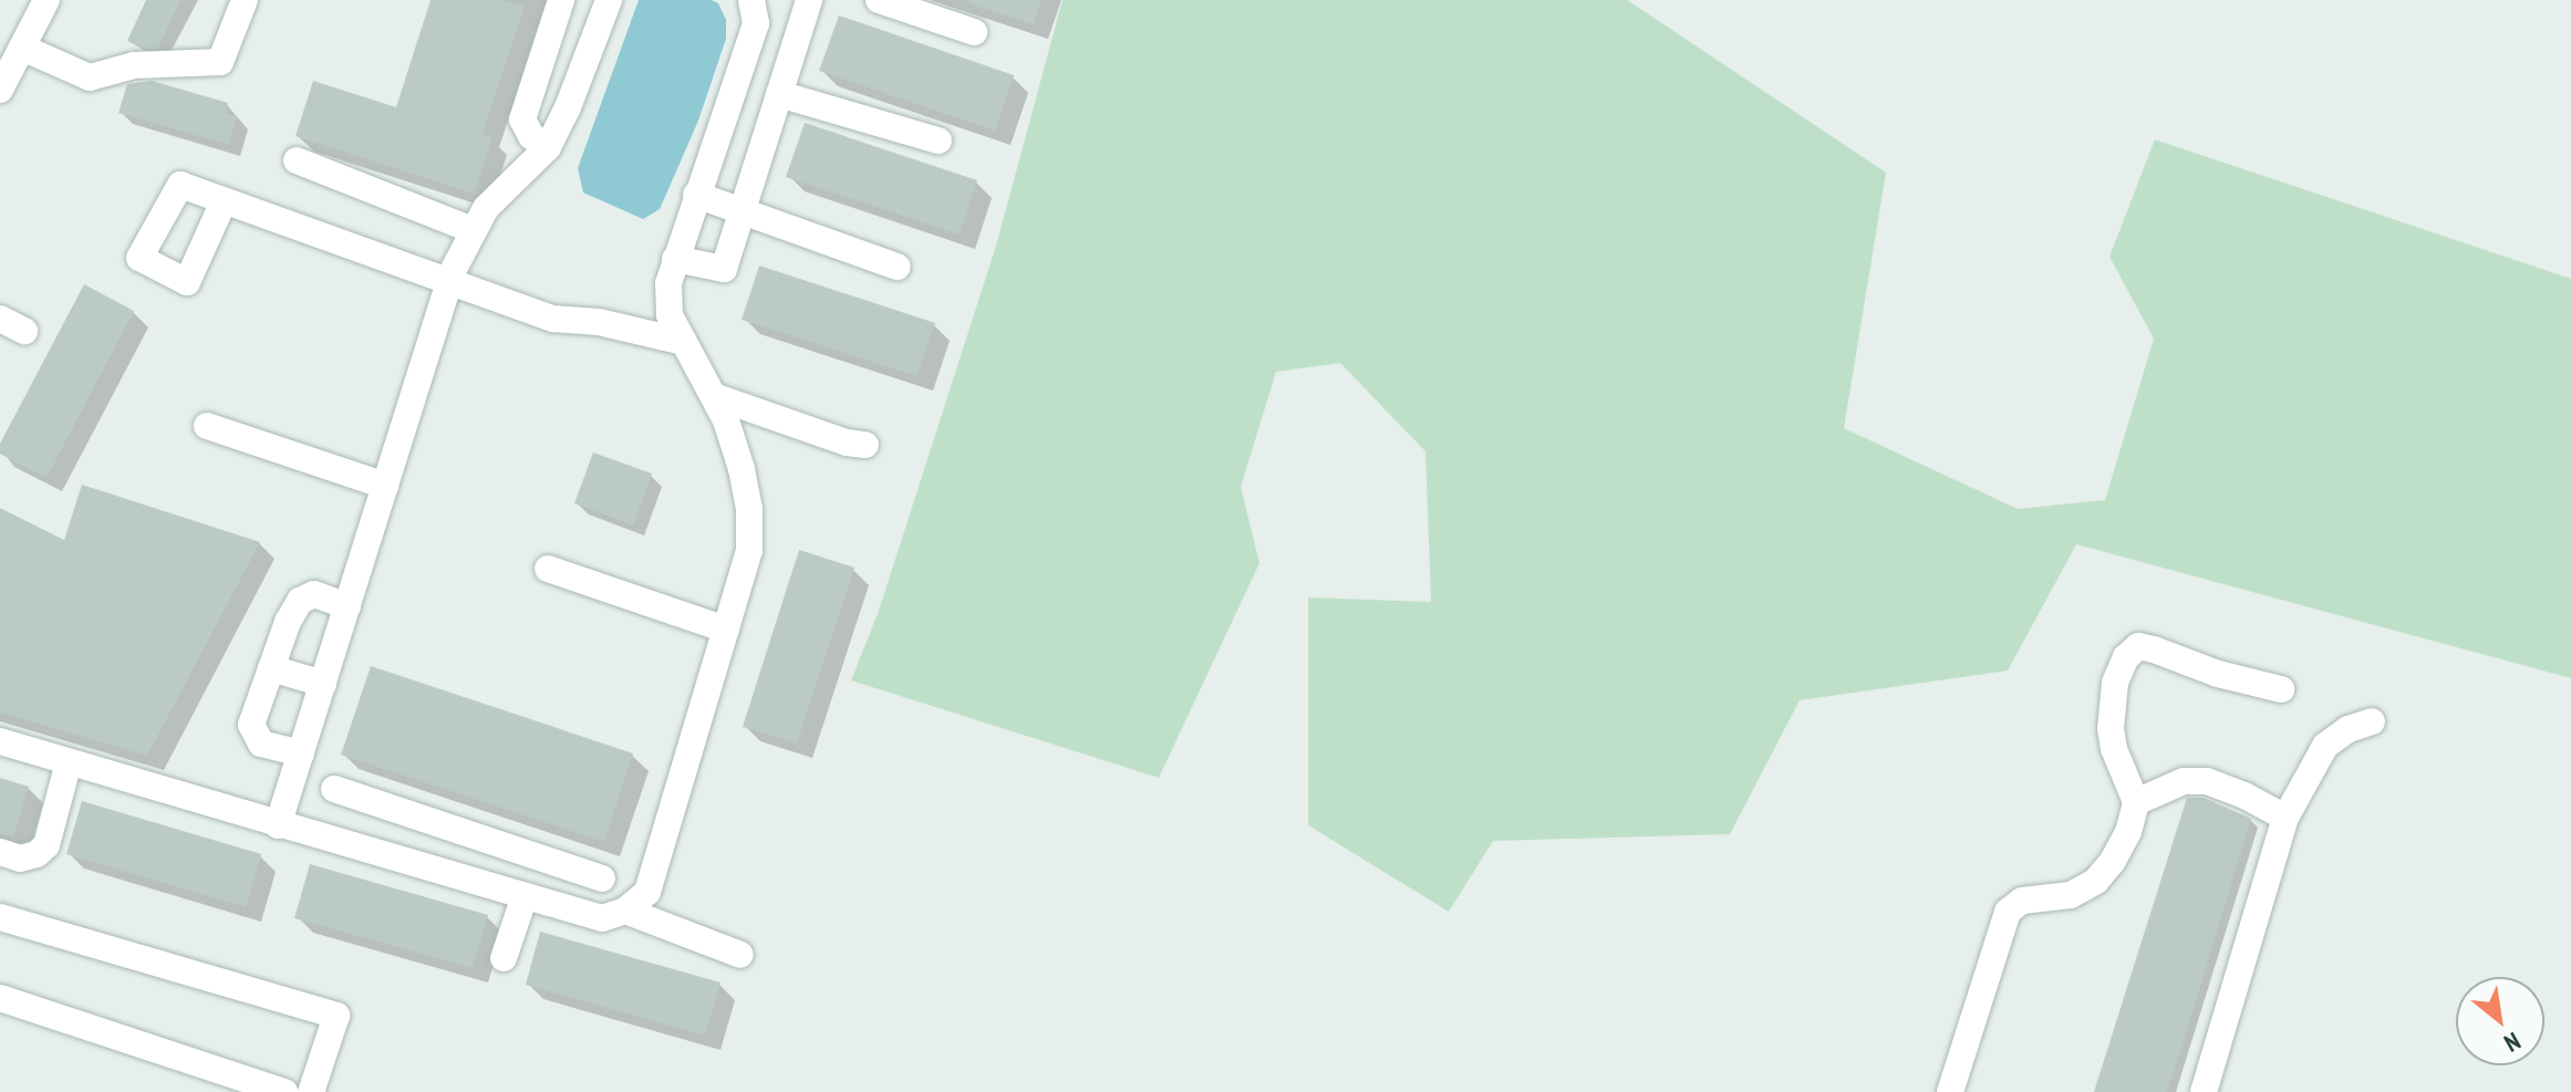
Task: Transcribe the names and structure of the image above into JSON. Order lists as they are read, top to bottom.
{
  "north": "bottom right"
}
